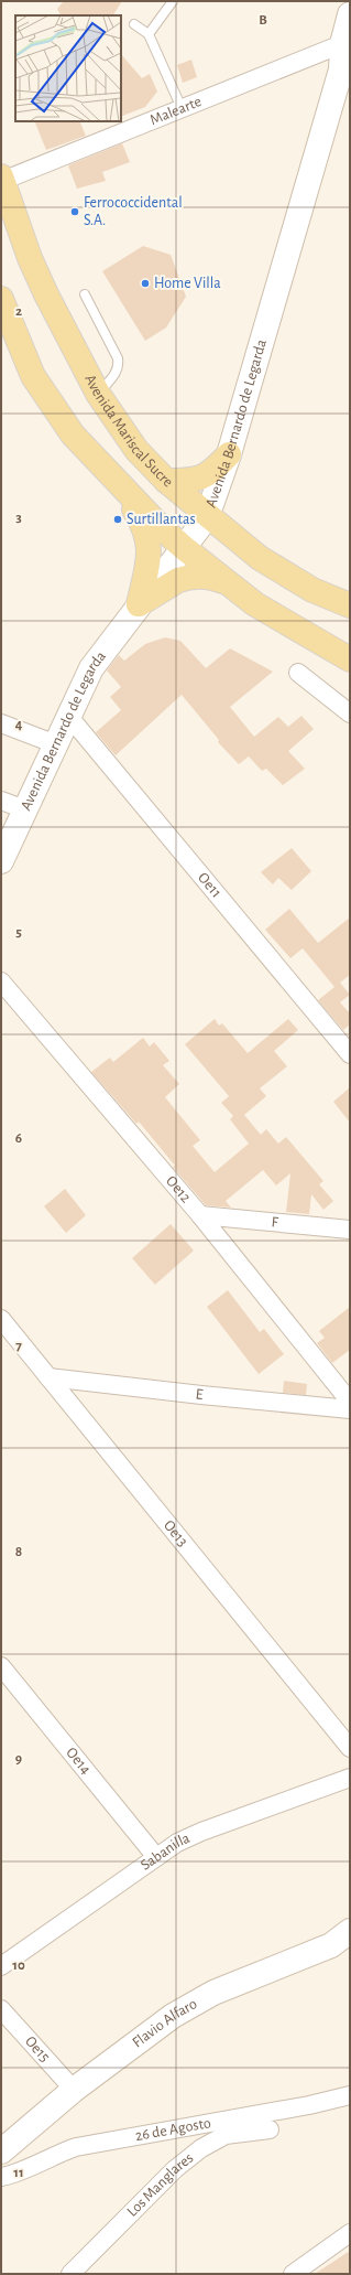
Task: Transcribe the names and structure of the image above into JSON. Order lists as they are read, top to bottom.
{
  "streets": {
    "main road": ["Avenida Mariscal Sucre"],
    "street": [
      "Malearte",
      "Avenida Bernardo de Legarda",
      "Oe11",
      "Oe12",
      "F",
      "E",
      "Oe13",
      "Oe14",
      "Sabanilla",
      "Flavio Alfaro",
      "Oe15",
      "26 de Agosto",
      "Los Manglares"
    ]
  },
  "crossings": [
    ["Malearte", "Avenida Bernardo de Legarda"],
    ["Malearte", "Avenida Mariscal Sucre"],
    ["Avenida Bernardo de Legarda", "Avenida Mariscal Sucre"],
    ["Avenida Bernardo de Legarda", "Oe11"],
    ["Oe12", "F"],
    ["E", "Oe13"],
    ["Oe14", "Sabanilla"],
    ["Flavio Alfaro", "Oe15"]
  ],
  "places": ["Ferrococcidental S.A.", "Home Villa", "Surtillantas"],
  "grid": {
    "columns": ["B"],
    "rows": [
      "2",
      "3",
      "4",
      "5",
      "6",
      "7",
      "8",
      "9",
      "10",
      "11"
    ]
  }
}
